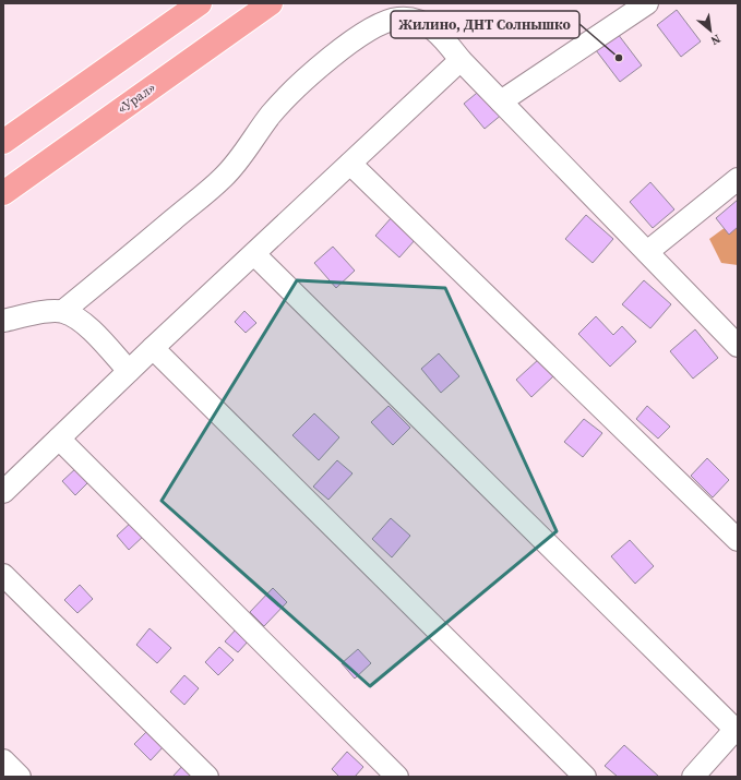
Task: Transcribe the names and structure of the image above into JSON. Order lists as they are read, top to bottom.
{
  "streets": {
    "highway": ["«Урал»"]
  },
  "places": ["Жилино, ДНТ Солнышко"],
  "north": "bottom right"
}
